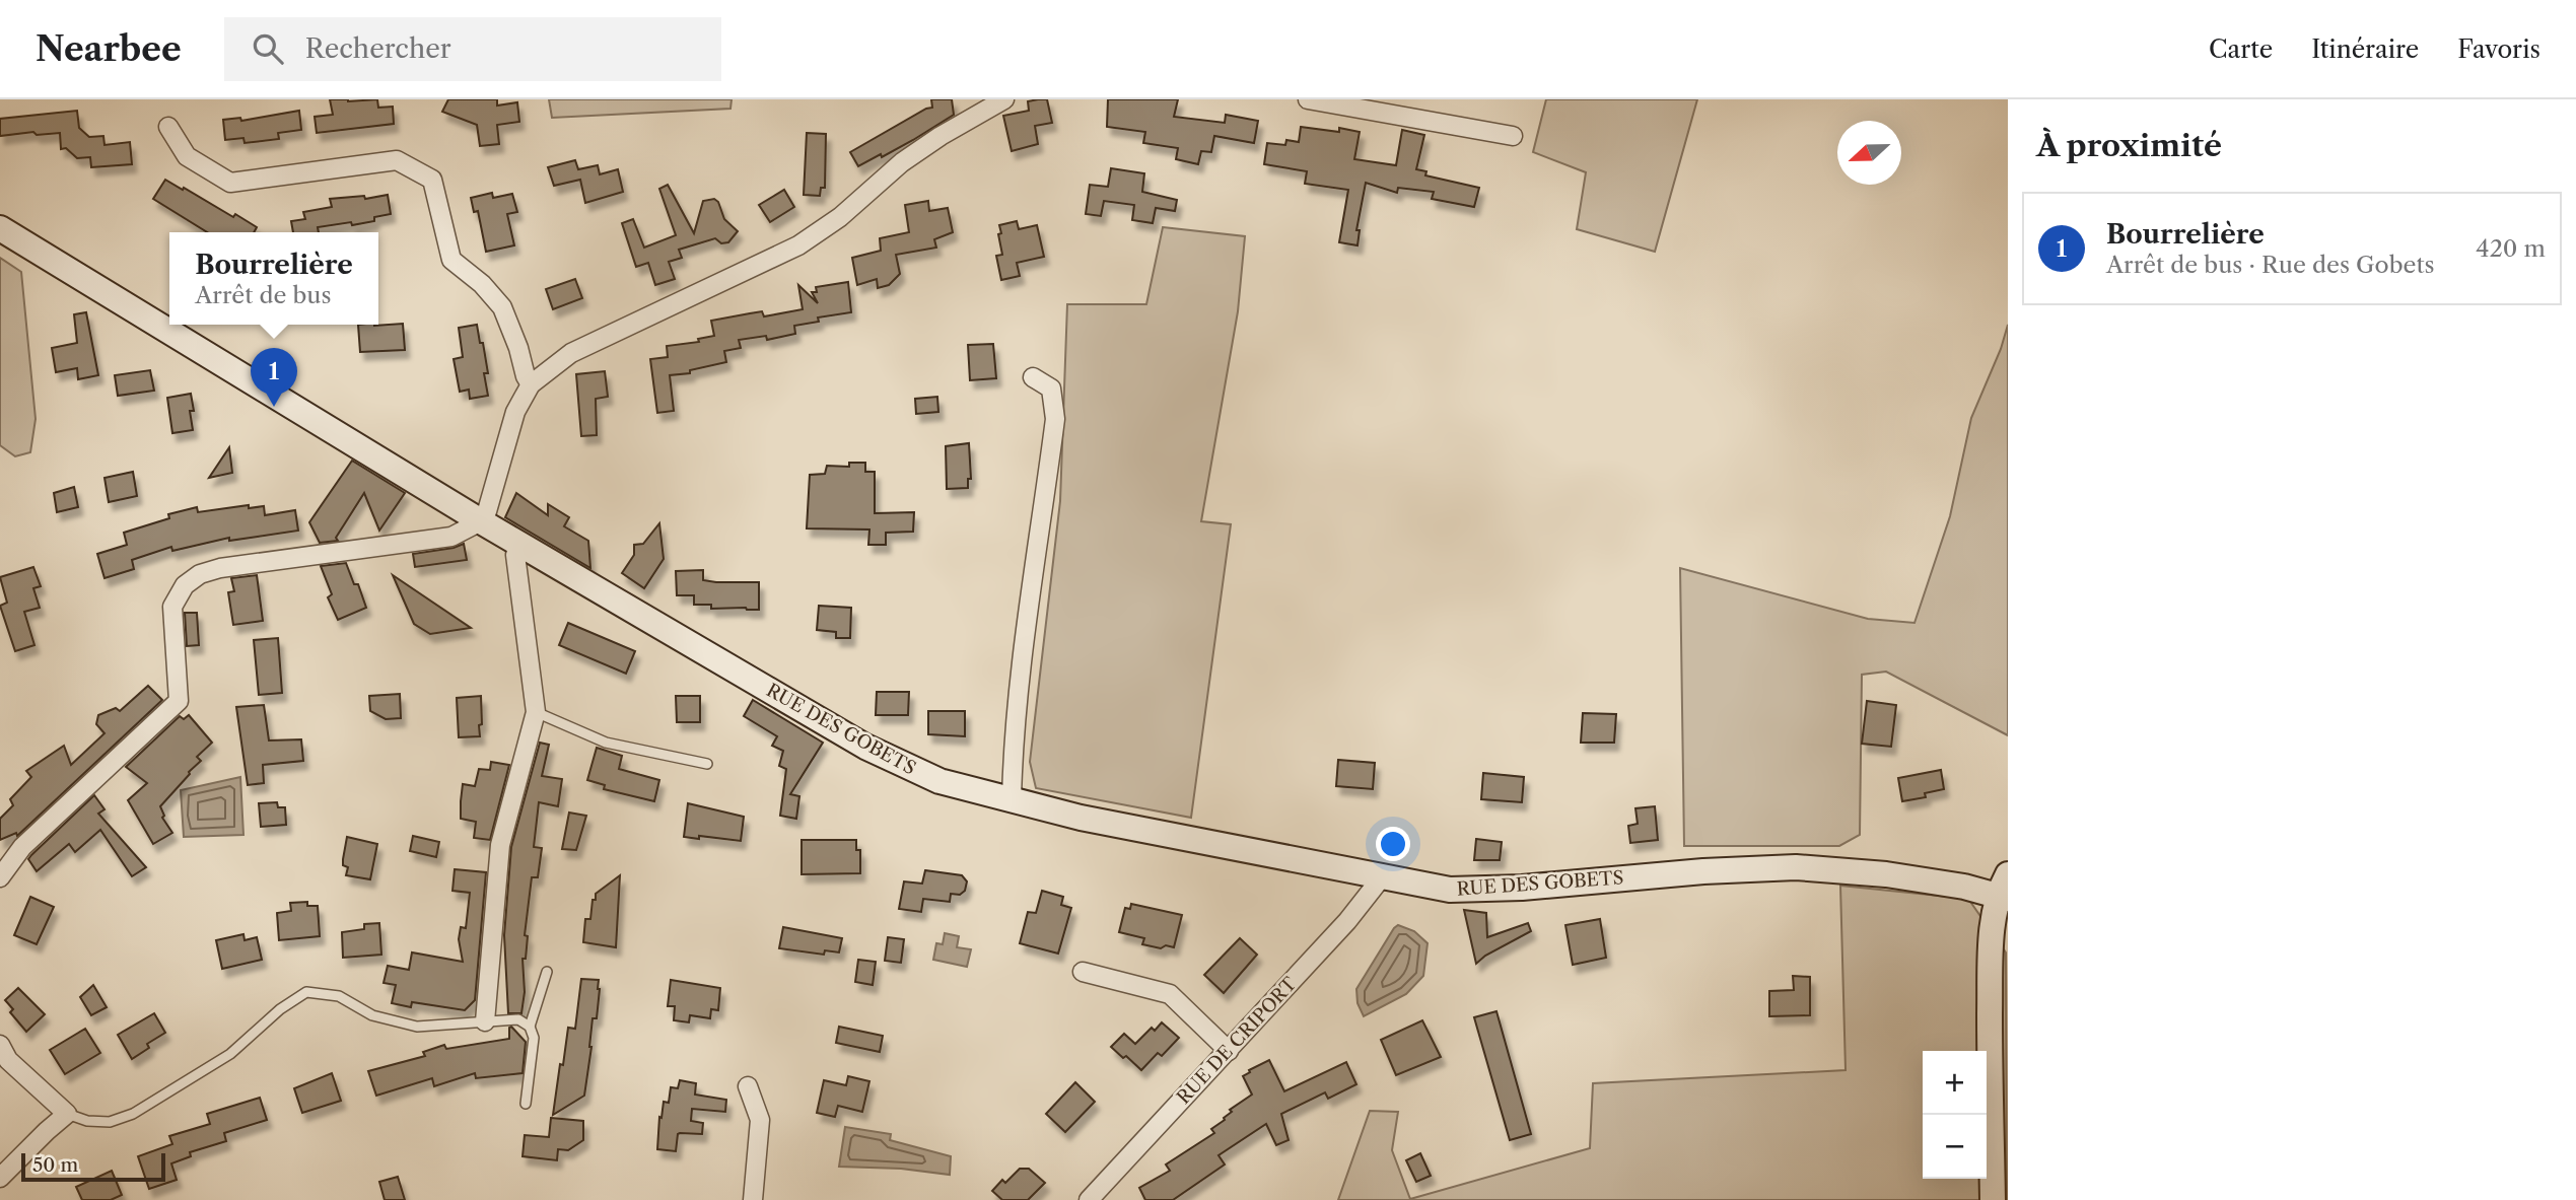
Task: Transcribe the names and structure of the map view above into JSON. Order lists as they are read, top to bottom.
{
  "streets": {
    "main road": ["RUE DES GOBETS"],
    "street": ["RUE DE CRIPORT"]
  },
  "crossings": [
    ["RUE DES GOBETS", "RUE DE CRIPORT"]
  ],
  "scale_bar": "50 m",
  "north": "left",
  "page": {
    "header": "Nearbee",
    "search": "Rechercher",
    "nav": ["Carte", "Itinéraire", "Favoris"],
    "heading": "À proximité",
    "list": [
      {
        "mark": "1",
        "name": "Bourrelière",
        "note": "Arrêt de bus · Rue des Gobets",
        "value": "420 m"
      }
    ],
    "popup": ["Bourrelière", "Arrêt de bus"],
    "pins": "1",
    "map_buttons": ["+", "−"],
    "scale": "50 m"
  }
}
